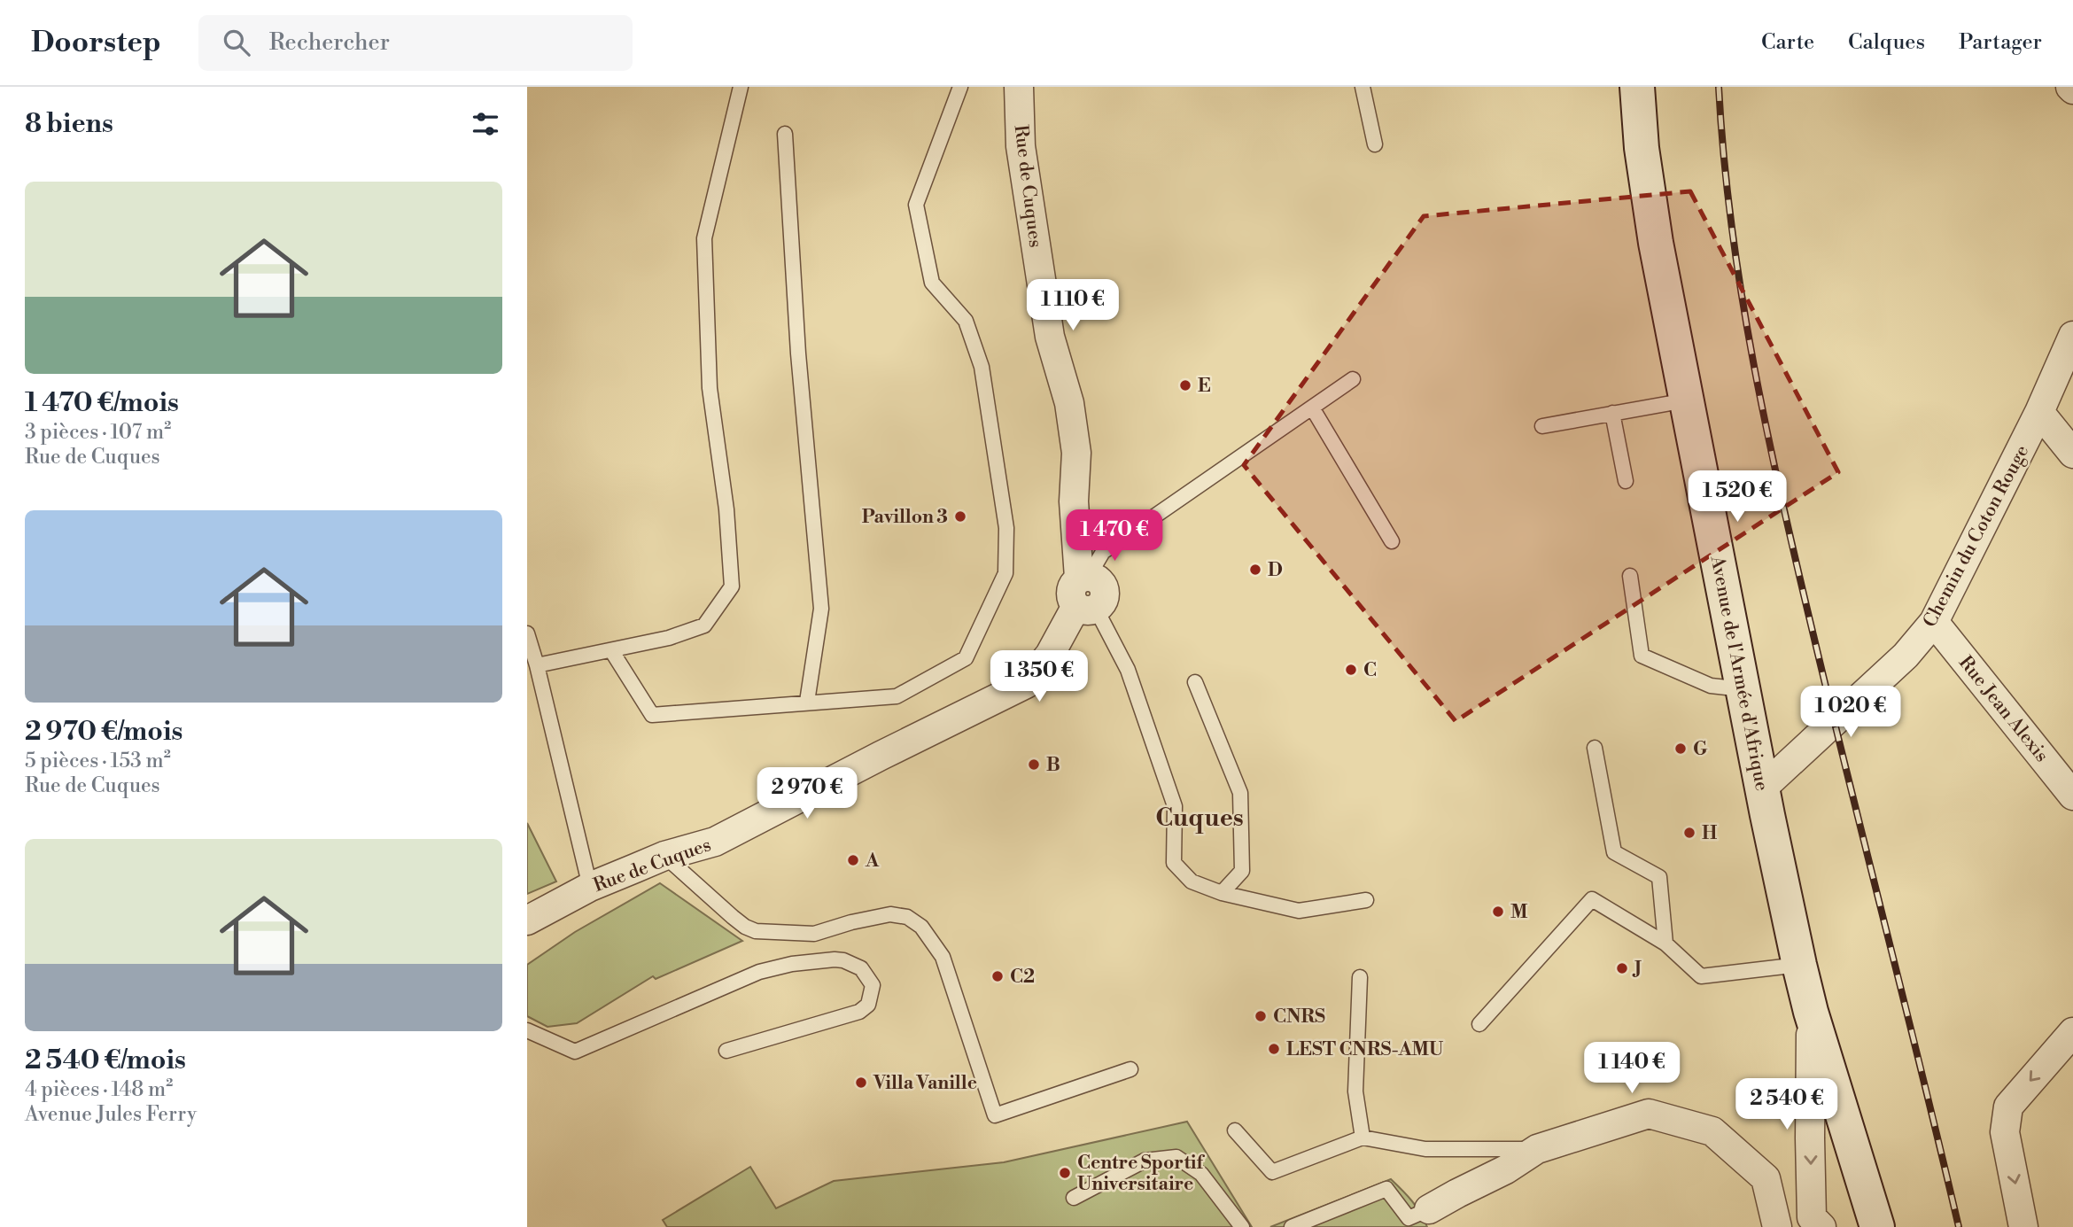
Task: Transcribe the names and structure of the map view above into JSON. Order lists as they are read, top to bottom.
{
  "streets": {
    "street": [
      "Rue de Cuques",
      "Chemin du Coton Rouge",
      "Avenue de l'Armée d'Afrique",
      "Rue Jean Alexis"
    ]
  },
  "crossings": [
    ["Chemin du Coton Rouge", "Avenue de l'Armée d'Afrique"],
    ["Chemin du Coton Rouge", "Rue Jean Alexis"]
  ],
  "districts": ["Cuques"],
  "places": [
    "E",
    "Pavillon 3",
    "D",
    "C",
    "G",
    "B",
    "H",
    "A",
    "M",
    "J",
    "C2",
    "CNRS",
    "LEST CNRS-AMU",
    "Villa Vanille",
    "Centre Sportif Universitaire"
  ],
  "page": {
    "header": "Doorstep",
    "search": "Rechercher",
    "nav": ["Carte", "Calques", "Partager"],
    "heading": "8 biens",
    "list": [
      {
        "name": "1 470 €/mois",
        "note": "3 pièces · 107 m² · Rue de Cuques"
      },
      {
        "name": "2 970 €/mois",
        "note": "5 pièces · 153 m² · Rue de Cuques"
      },
      {
        "name": "2 540 €/mois",
        "note": "4 pièces · 148 m² · Avenue Jules Ferry"
      }
    ],
    "price": [
      "1 110 €",
      "1 520 €",
      "1 470 €",
      "1 350 €",
      "1 020 €",
      "2 970 €",
      "1 140 €",
      "2 540 €"
    ]
  }
}
